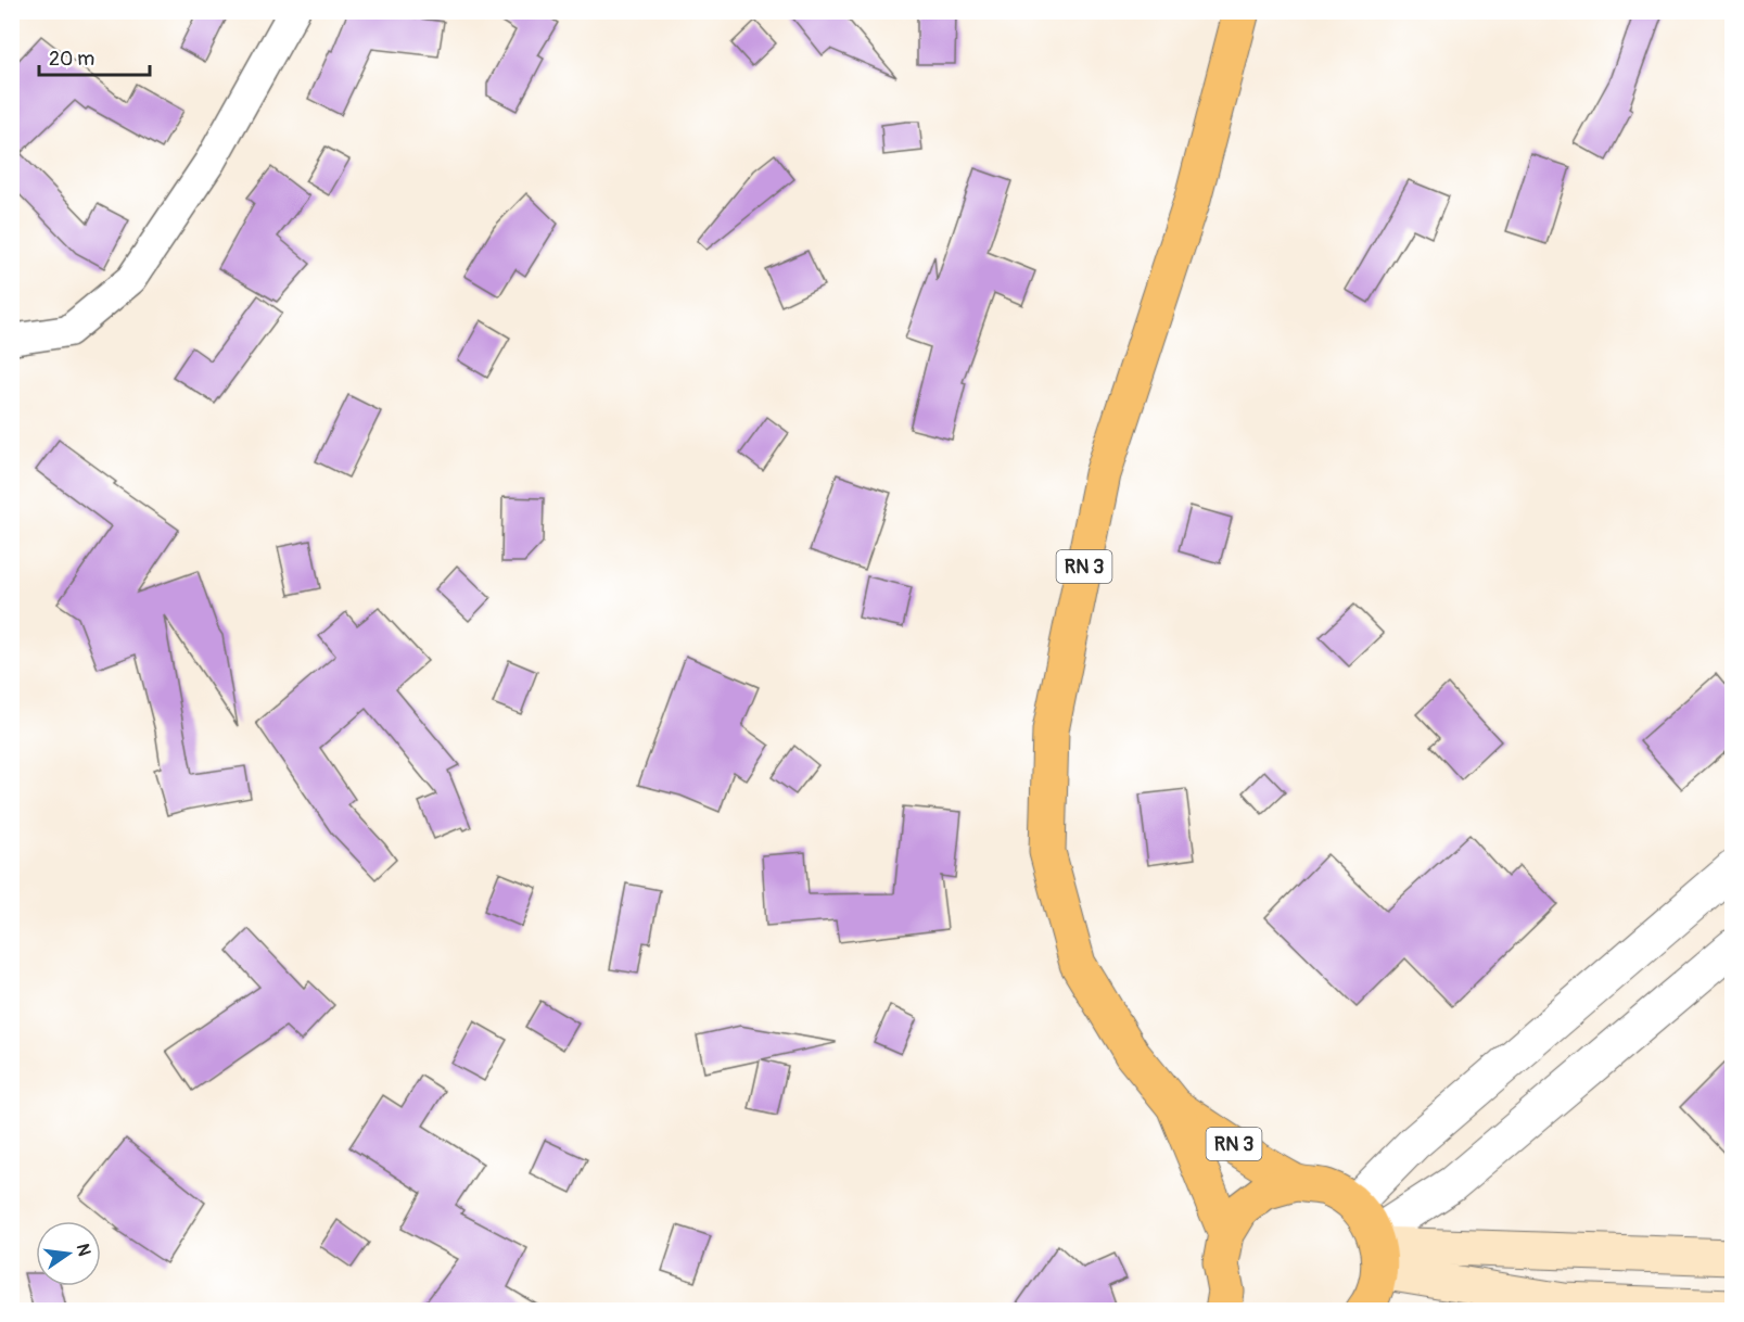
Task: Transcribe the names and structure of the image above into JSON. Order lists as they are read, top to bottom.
{
  "streets": {
    "main road": ["RN 3"]
  },
  "scale_bar": "20 m",
  "north": "right"
}
